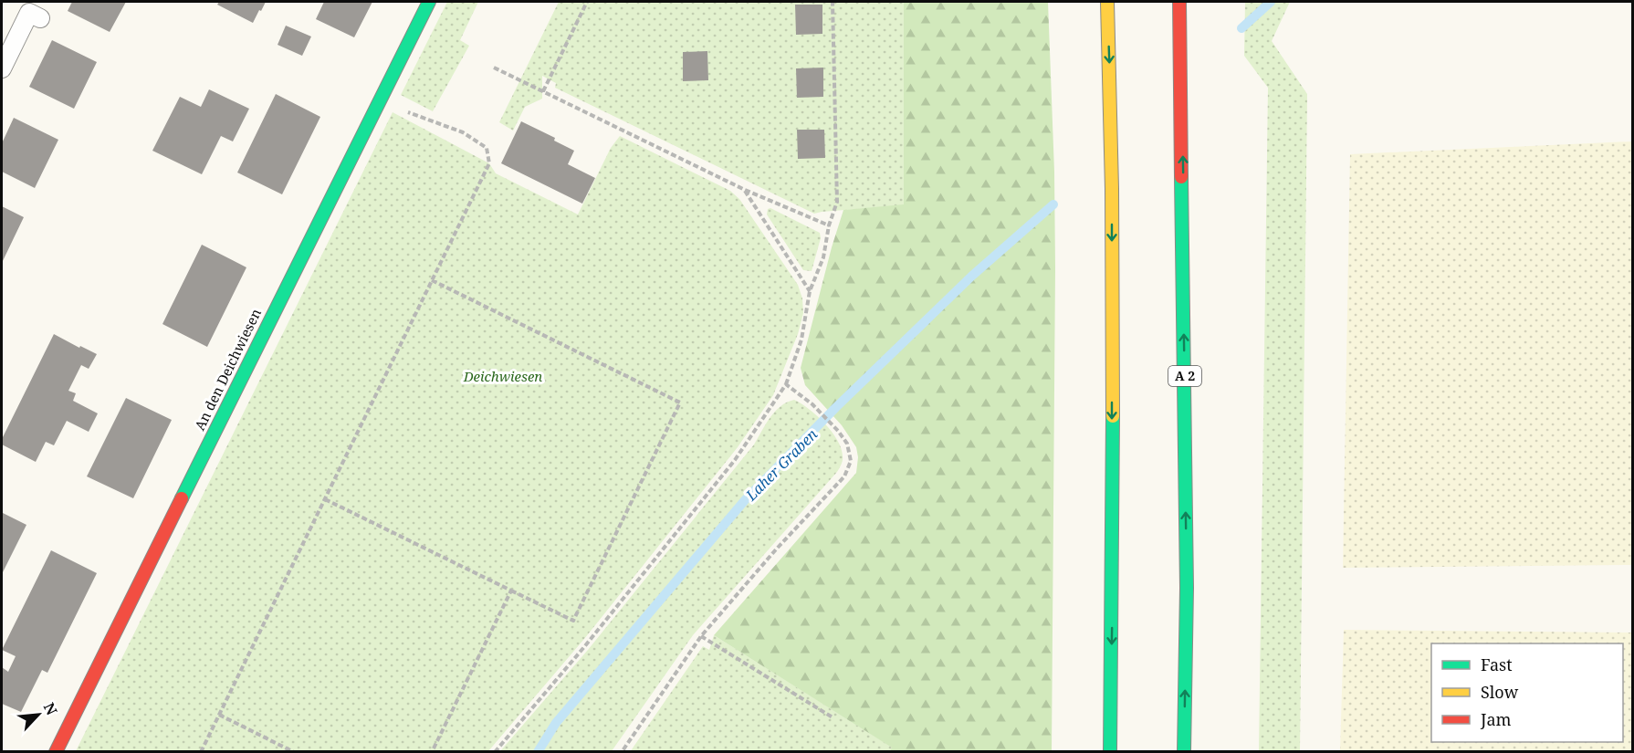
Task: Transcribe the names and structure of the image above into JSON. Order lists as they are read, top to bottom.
{
  "streets": {
    "main road": ["An den Deichwiesen", "A 2"]
  },
  "water": ["Laher Graben"],
  "parks": ["Deichwiesen"],
  "legend": ["Fast", "Slow", "Jam"],
  "north": "top right"
}
